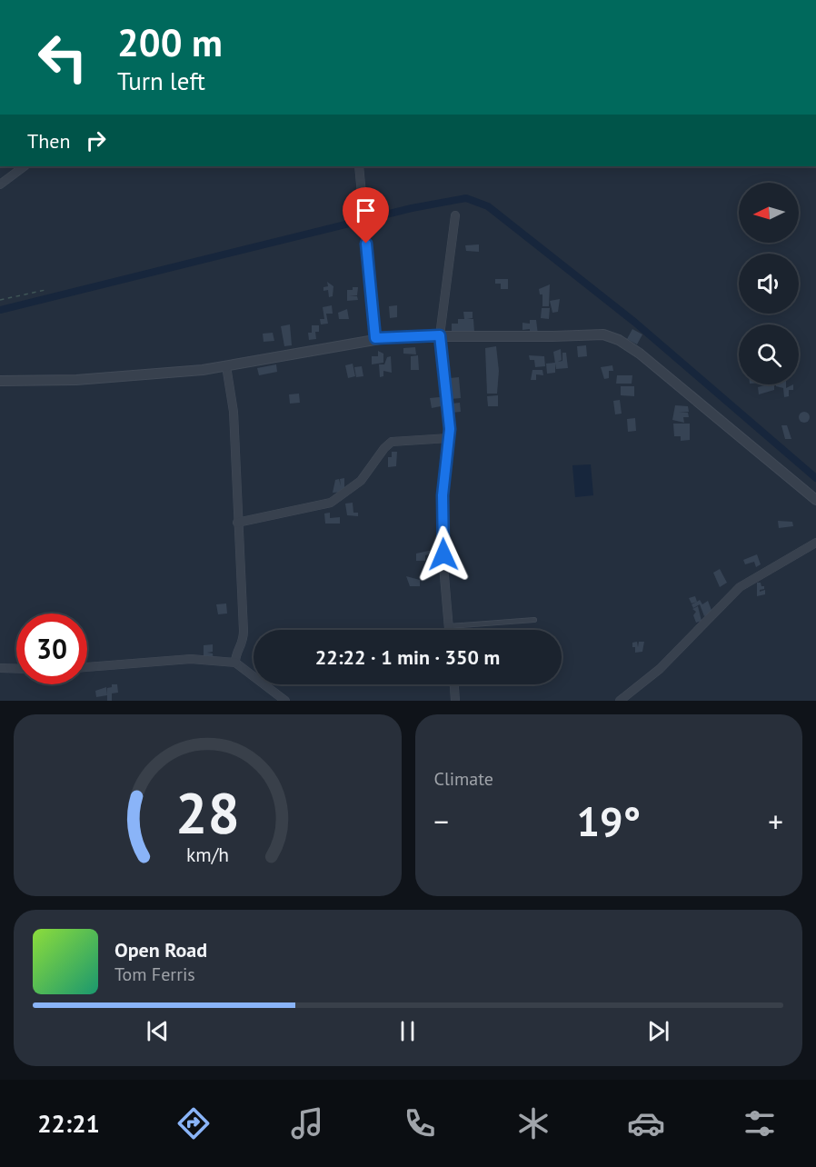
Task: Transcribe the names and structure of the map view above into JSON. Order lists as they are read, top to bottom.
{
  "north": "left",
  "page": {
    "turn": ["200 m", "Turn left"],
    "then": "Then",
    "limit": "30",
    "trip": "22:22 · 1 min · 350 m",
    "tile": "Climate",
    "heat": ["−", "19°", "+"],
    "song": ["Open Road", "Tom Ferris"],
    "tabs": "22:21",
    "gauge": ["28", "km/h"]
  }
}
